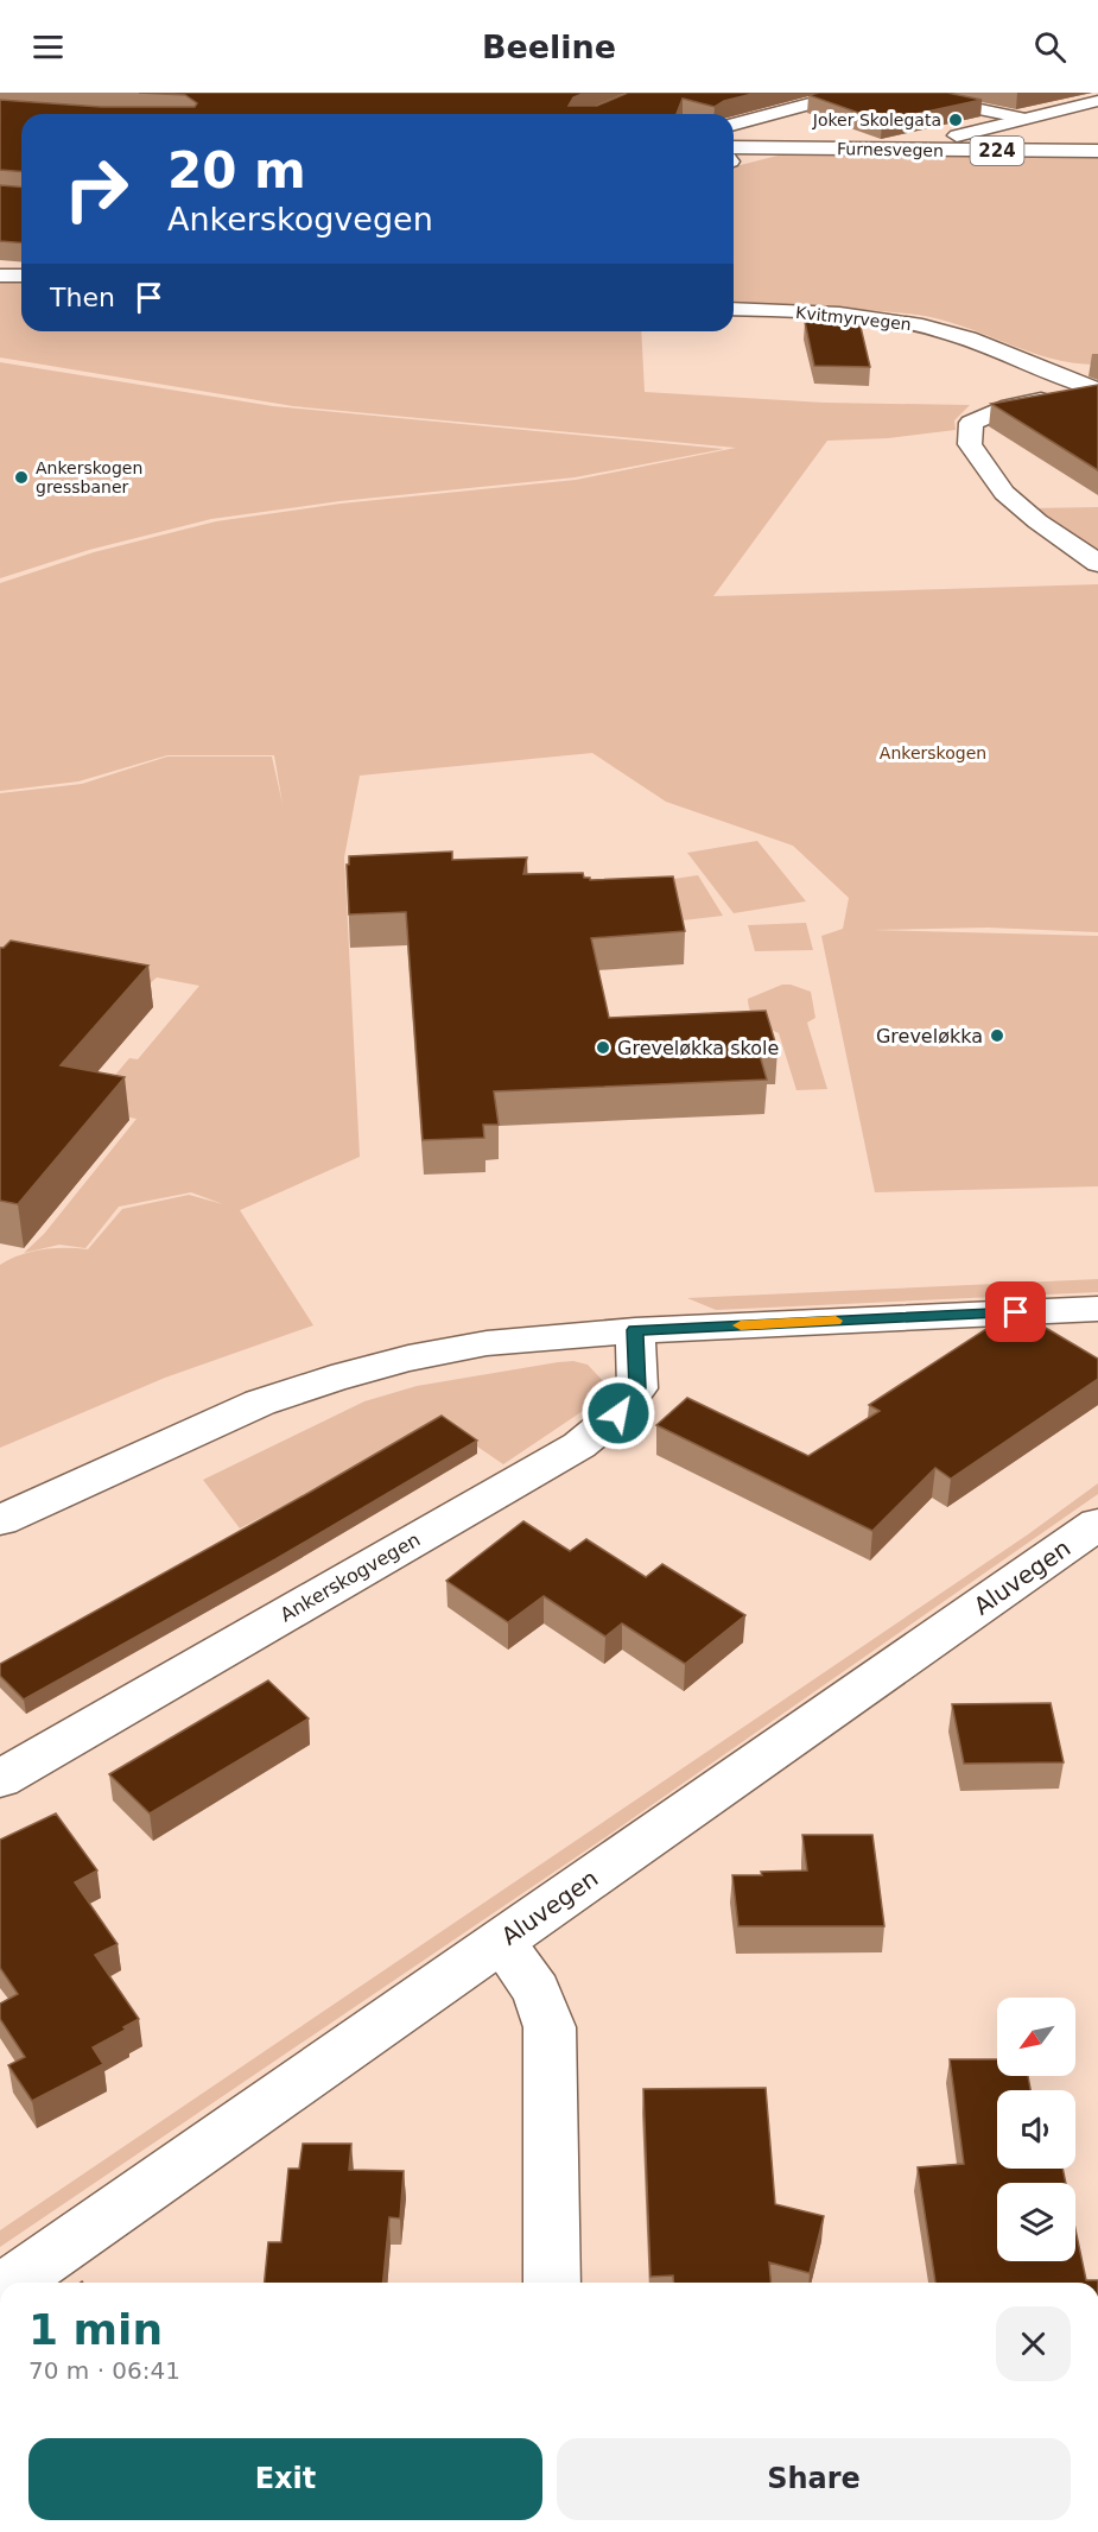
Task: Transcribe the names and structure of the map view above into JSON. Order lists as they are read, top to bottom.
{
  "streets": {
    "street": [
      "Furnesvegen",
      "224",
      "Kvitmyrvegen",
      "Ankerskogvegen",
      "Aluvegen"
    ]
  },
  "parks": ["Ankerskogen"],
  "places": [
    "Joker Skolegata",
    "Ankerskogen gressbaner",
    "Greveløkka",
    "Greveløkka skole"
  ],
  "north": "bottom left",
  "page": {
    "header": "Beeline",
    "turn": ["20 m", "Ankerskogvegen"],
    "then": "Then",
    "heading": ["1 min", "70 m · 06:41"],
    "buttons": ["Exit", "Share"]
  }
}
